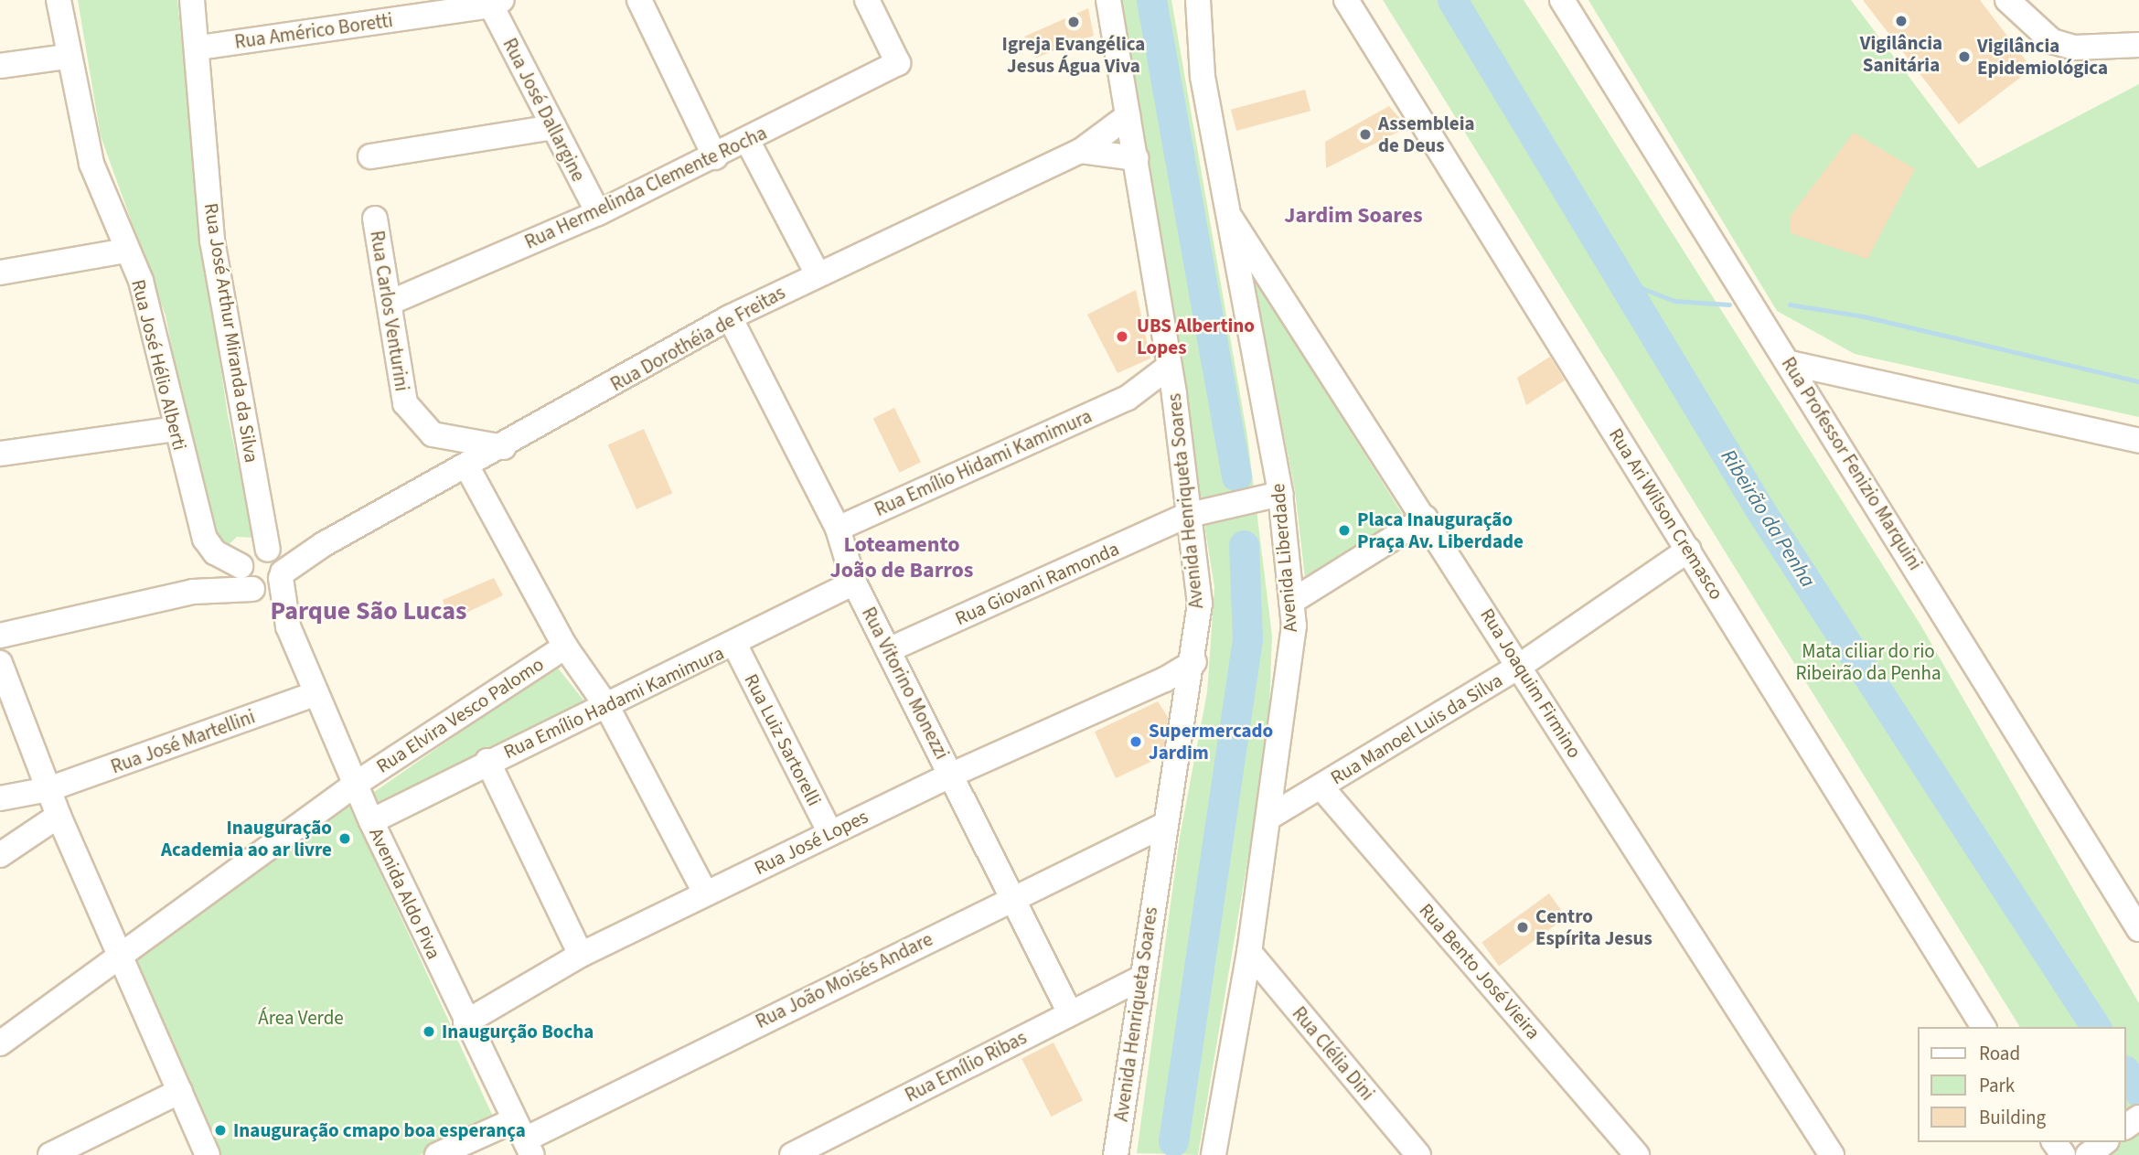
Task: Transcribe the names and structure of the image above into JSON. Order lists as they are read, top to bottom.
{
  "streets": {
    "street": [
      "Rua Américo Boretti",
      "Rua José Dallargine",
      "Rua Hermelinda Clemente Rocha",
      "Rua Carlos Venturini",
      "Rua José Arthur Miranda da Silva",
      "Rua Dorothéia de Freitas",
      "Rua José Hélio Alberti",
      "Rua Emílio Hidami Kamimura",
      "Rua Professor Fenizio Marquini",
      "Avenida Henriqueta Soares",
      "Rua Ari Wilson Cremasco",
      "Avenida Liberdade",
      "Rua Giovani Ramonda",
      "Rua Vitorino Monezzi",
      "Rua Joaquim Firmino",
      "Rua Emílio Hadami Kamimura",
      "Rua Elvira Vesco Palomo",
      "Rua Manoel Luis da Silva",
      "Rua Luiz Sartorelli",
      "Rua José Martellini",
      "Rua José Lopes",
      "Avenida Aldo Piva",
      "Rua Bento José Vieira",
      "Rua João Moisés Andare",
      "Rua Clélia Dini",
      "Rua Emílio Ribas"
    ]
  },
  "crossings": [
    ["Rua Américo Boretti", "Rua José Dallargine"],
    ["Rua Américo Boretti", "Rua José Arthur Miranda da Silva"],
    ["Rua José Dallargine", "Rua Hermelinda Clemente Rocha"],
    ["Rua Hermelinda Clemente Rocha", "Rua Carlos Venturini"],
    ["Rua Carlos Venturini", "Rua Dorothéia de Freitas"],
    ["Rua José Arthur Miranda da Silva", "Rua Dorothéia de Freitas"],
    ["Rua José Arthur Miranda da Silva", "Rua José Hélio Alberti"],
    ["Rua José Arthur Miranda da Silva", "Avenida Aldo Piva"],
    ["Rua Dorothéia de Freitas", "Rua José Hélio Alberti"],
    ["Rua Dorothéia de Freitas", "Avenida Henriqueta Soares"],
    ["Rua Dorothéia de Freitas", "Rua Vitorino Monezzi"],
    ["Rua Dorothéia de Freitas", "Rua Elvira Vesco Palomo"],
    ["Rua Dorothéia de Freitas", "Avenida Aldo Piva"],
    ["Rua José Hélio Alberti", "Avenida Aldo Piva"],
    ["Rua Emílio Hidami Kamimura", "Avenida Henriqueta Soares"],
    ["Rua Emílio Hidami Kamimura", "Rua Vitorino Monezzi"],
    ["Avenida Henriqueta Soares", "Rua Giovani Ramonda"],
    ["Avenida Henriqueta Soares", "Rua José Lopes"],
    ["Avenida Henriqueta Soares", "Rua João Moisés Andare"],
    ["Avenida Henriqueta Soares", "Rua Emílio Ribas"],
    ["Rua Ari Wilson Cremasco", "Rua Manoel Luis da Silva"],
    ["Avenida Liberdade", "Rua Giovani Ramonda"],
    ["Avenida Liberdade", "Rua Joaquim Firmino"],
    ["Avenida Liberdade", "Rua Manoel Luis da Silva"],
    ["Avenida Liberdade", "Rua Clélia Dini"],
    ["Rua Giovani Ramonda", "Rua Vitorino Monezzi"],
    ["Rua Vitorino Monezzi", "Rua Emílio Hadami Kamimura"],
    ["Rua Vitorino Monezzi", "Rua José Lopes"],
    ["Rua Vitorino Monezzi", "Rua João Moisés Andare"],
    ["Rua Vitorino Monezzi", "Rua Emílio Ribas"],
    ["Rua Joaquim Firmino", "Rua Manoel Luis da Silva"],
    ["Rua Emílio Hadami Kamimura", "Rua Elvira Vesco Palomo"],
    ["Rua Emílio Hadami Kamimura", "Rua Luiz Sartorelli"],
    ["Rua Emílio Hadami Kamimura", "Avenida Aldo Piva"],
    ["Rua Elvira Vesco Palomo", "Rua José Lopes"],
    ["Rua Elvira Vesco Palomo", "Avenida Aldo Piva"],
    ["Rua Manoel Luis da Silva", "Rua Bento José Vieira"],
    ["Rua Luiz Sartorelli", "Rua José Lopes"],
    ["Rua José Martellini", "Avenida Aldo Piva"],
    ["Rua José Lopes", "Avenida Aldo Piva"],
    ["Avenida Aldo Piva", "Rua João Moisés Andare"]
  ],
  "districts": ["Jardim Soares", "Loteamento João de Barros", "Parque São Lucas"],
  "water": ["Ribeirão da Penha"],
  "parks": ["Mata ciliar do rio Ribeirão da Penha", "Área Verde"],
  "places": [
    "Vigilância Sanitária",
    "Igreja Evangélica Jesus Água Viva",
    "Vigilância Epidemiológica",
    "Assembleia de Deus",
    "UBS Albertino Lopes",
    "Placa Inauguração Praça Av. Liberdade",
    "Supermercado Jardim",
    "Inauguração Academia ao ar livre",
    "Centro Espírita Jesus",
    "Inaugurção Bocha",
    "Inauguração cmapo boa esperança"
  ],
  "legend": ["Road", "Park", "Building"]
}
